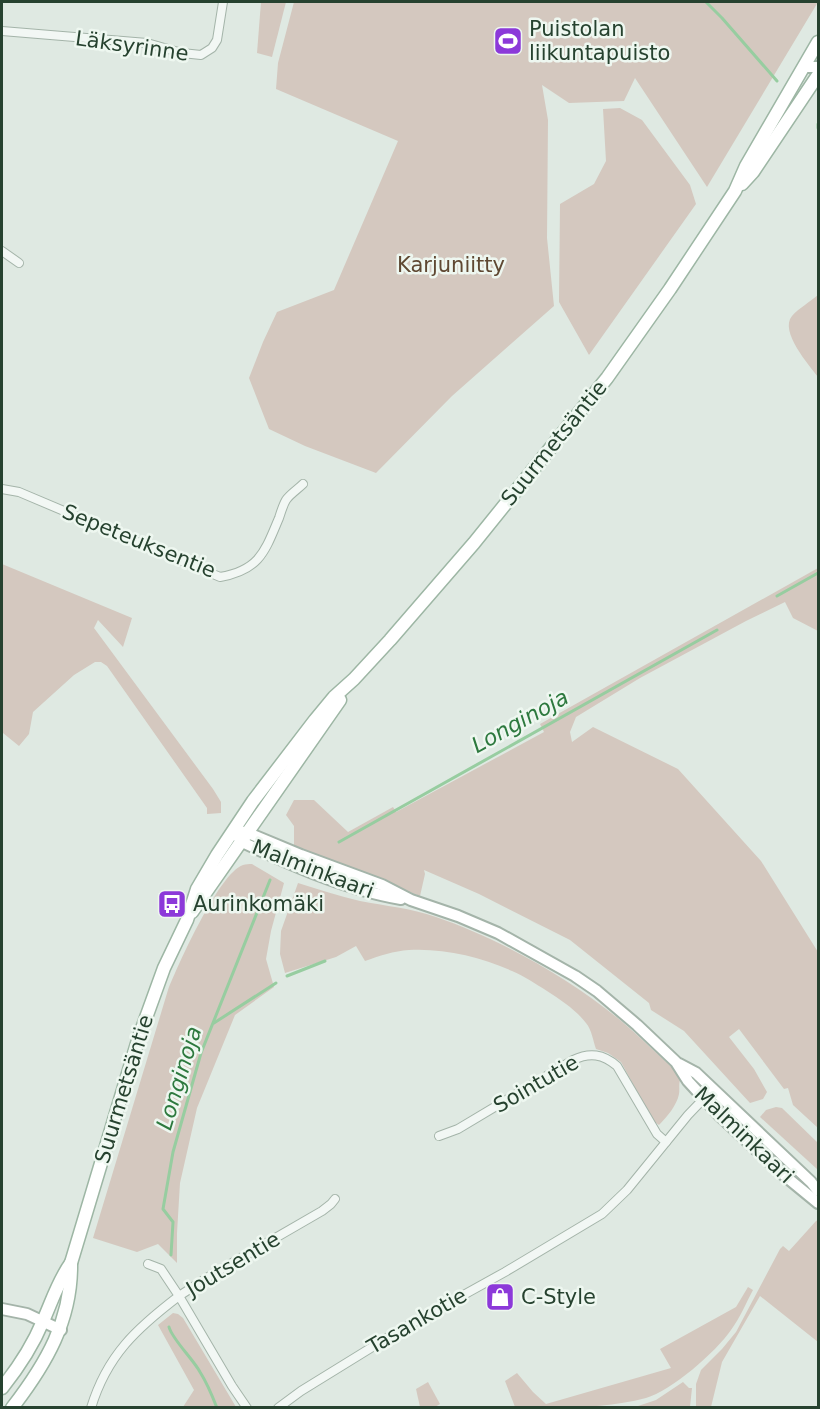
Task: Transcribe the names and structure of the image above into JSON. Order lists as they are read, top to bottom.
{
  "streets": {
    "main road": ["Suurmetsäntie", "Malminkaari"],
    "street": [
      "Läksyrinne",
      "Sepeteuksentie",
      "Sointutie",
      "Joutsentie",
      "Tasankotie"
    ]
  },
  "crossings": [
    ["Suurmetsäntie", "Malminkaari"],
    ["Malminkaari", "Tasankotie"],
    ["Sointutie", "Tasankotie"]
  ],
  "water": ["Longinoja"],
  "parks": ["Karjuniitty"],
  "places": {
    "sports": ["Puistolan liikuntapuisto"],
    "bus stop": ["Aurinkomäki"],
    "shop": ["C-Style"]
  }
}
